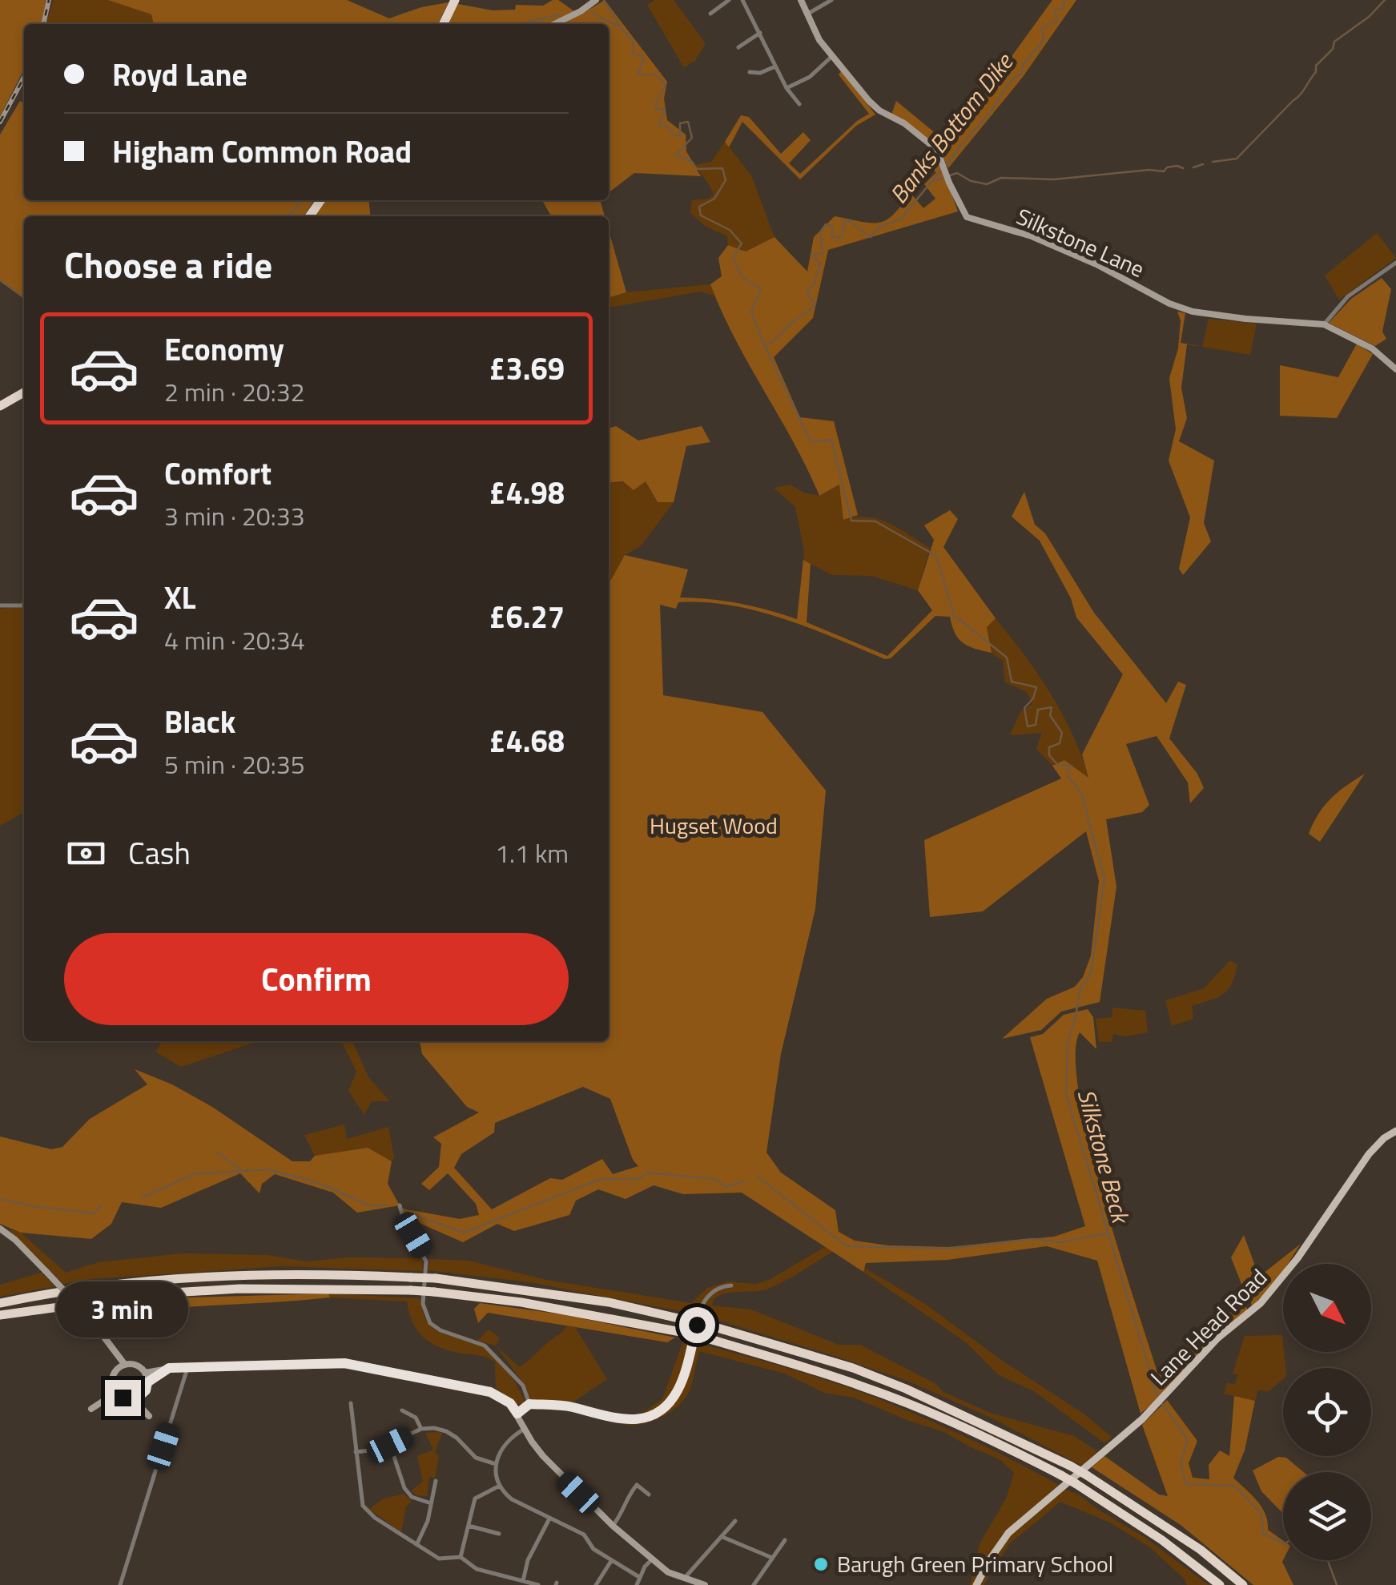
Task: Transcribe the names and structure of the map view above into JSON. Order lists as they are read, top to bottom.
{
  "streets": {
    "main road": ["Lane Head Road"],
    "street": ["Silkstone Lane"]
  },
  "water": ["Banks Bottom Dike", "Silkstone Beck"],
  "parks": ["Hugset Wood"],
  "places": ["Barugh Green Primary School"],
  "north": "bottom right",
  "page": {
    "banner": ["Royd Lane", "Higham Common Road"],
    "heading": "Choose a ride",
    "list": [
      {
        "name": "Economy",
        "note": "2 min · 20:32",
        "value": "£3.69"
      },
      {
        "name": "Comfort",
        "note": "3 min · 20:33",
        "value": "£4.98"
      },
      {
        "name": "XL",
        "note": "4 min · 20:34",
        "value": "£6.27"
      },
      {
        "name": "Black",
        "note": "5 min · 20:35",
        "value": "£4.68"
      }
    ],
    "pay": ["Cash", "1.1 km"],
    "buttons": "Confirm",
    "bubble": "3 min"
  }
}
